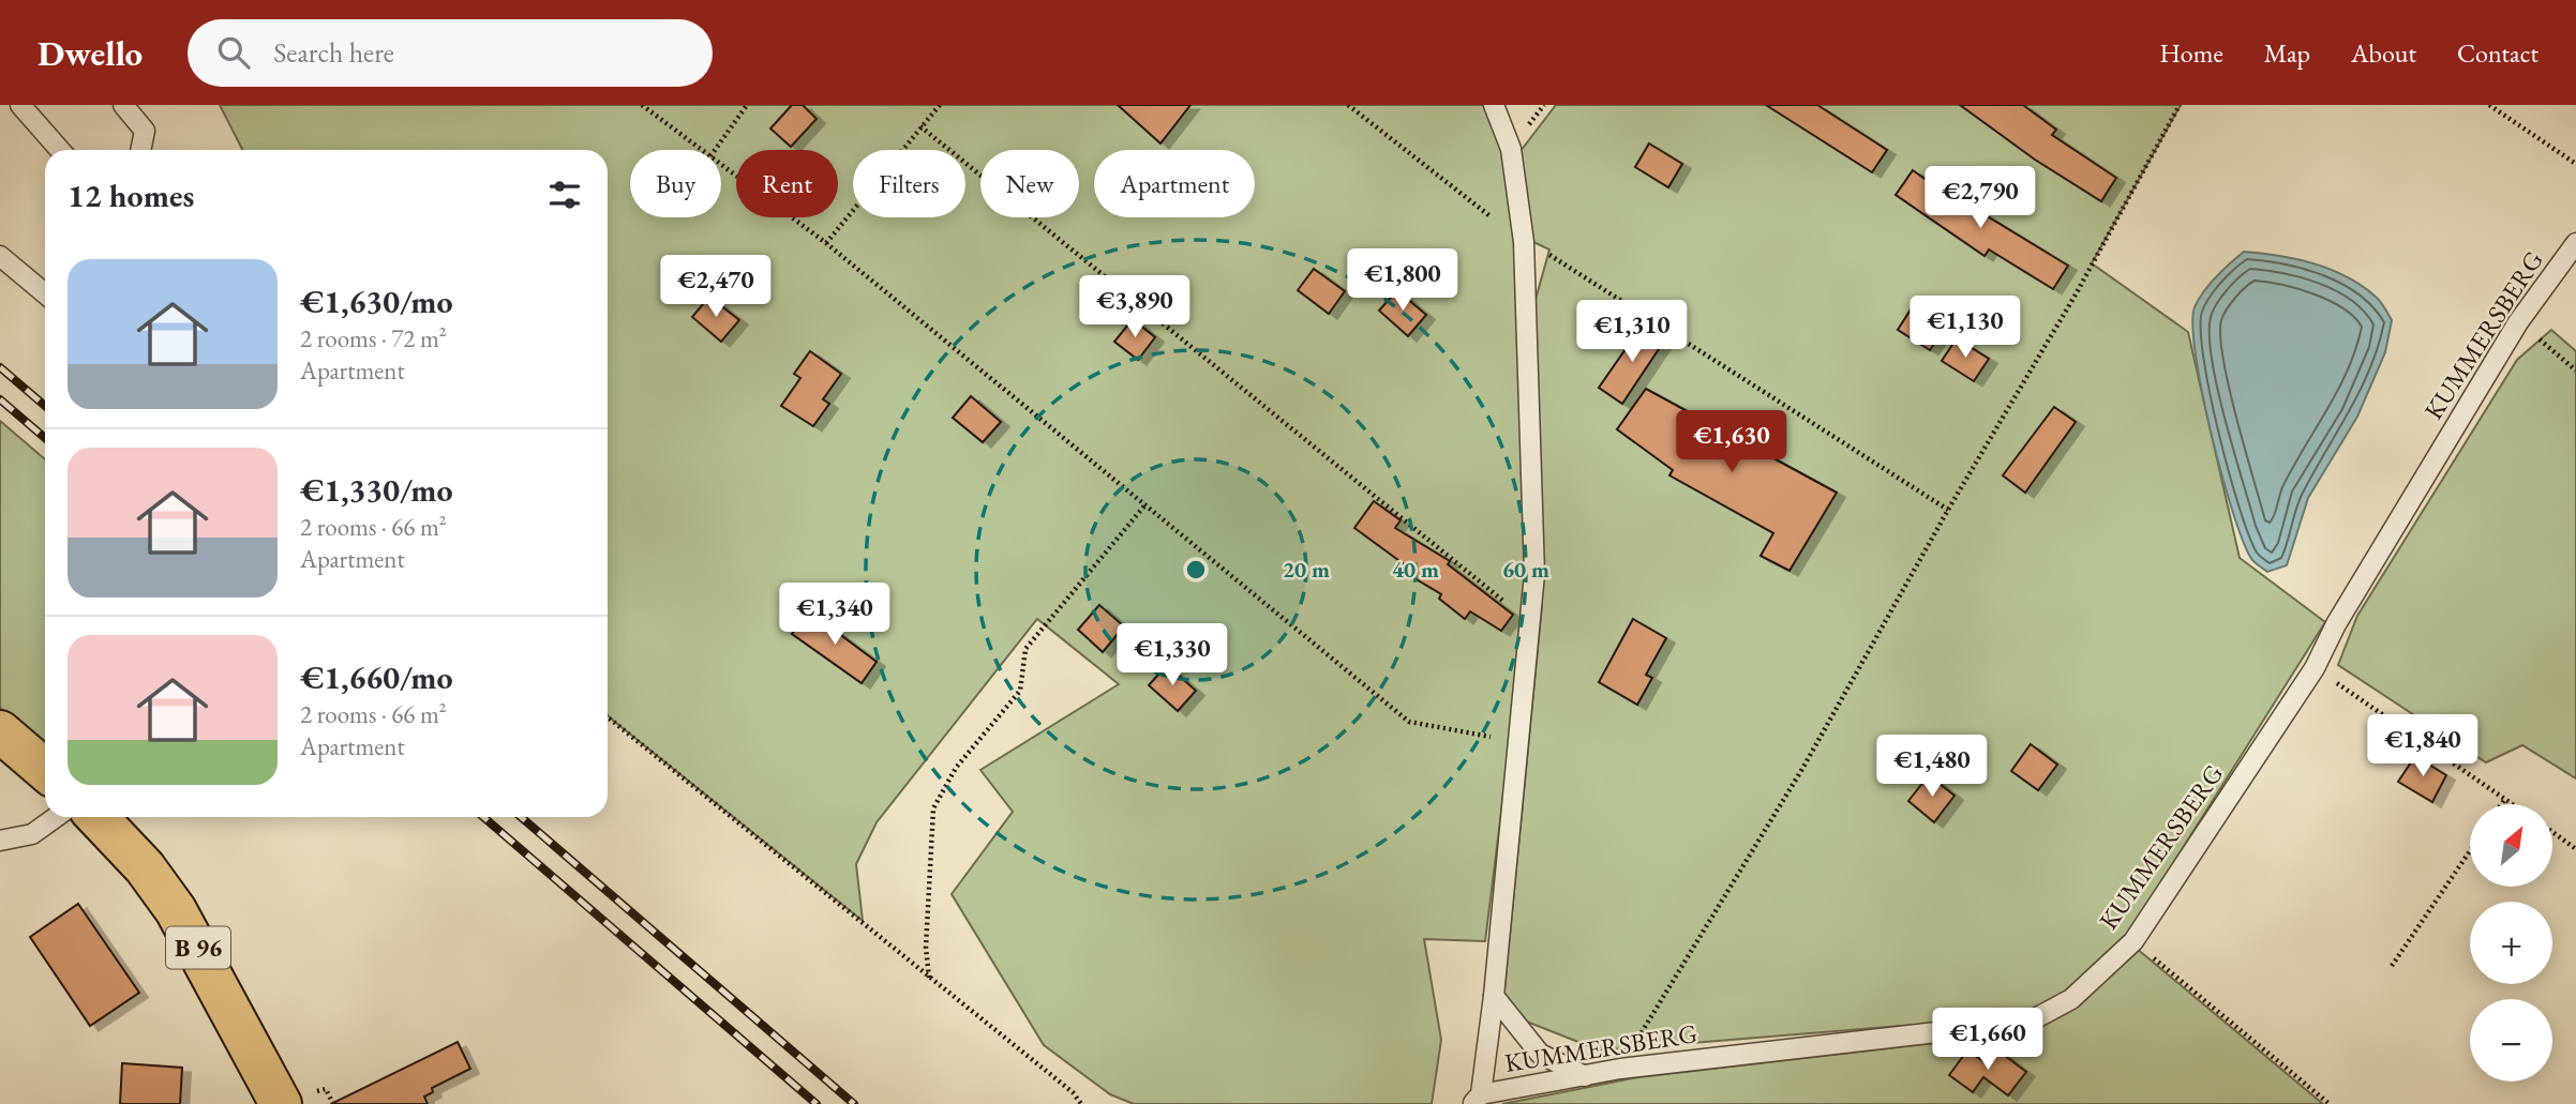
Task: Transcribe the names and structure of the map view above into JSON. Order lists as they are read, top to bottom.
{
  "streets": {
    "main road": ["B 96"],
    "lane": ["KUMMERSBERG"]
  },
  "north": "top right",
  "page": {
    "header": "Dwello",
    "search": "Search here",
    "nav": [
      "Home",
      "Map",
      "About",
      "Contact"
    ],
    "chip": [
      "Buy",
      "Rent",
      "Filters",
      "New",
      "Apartment"
    ],
    "heading": "12 homes",
    "price": [
      "€2,790",
      "€1,800",
      "€2,470",
      "€3,890",
      "€1,130",
      "€1,310",
      "€1,630",
      "€1,340",
      "€1,330",
      "€1,840",
      "€1,480",
      "€1,660"
    ],
    "list": [
      {
        "name": "€1,630/mo",
        "note": "2 rooms · 72 m² · Apartment"
      },
      {
        "name": "€1,330/mo",
        "note": "2 rooms · 66 m² · Apartment"
      },
      {
        "name": "€1,660/mo",
        "note": "2 rooms · 66 m² · Apartment"
      }
    ],
    "map_buttons": ["+", "−"]
  },
  "rings": ["20 m", "40 m", "60 m"]
}
